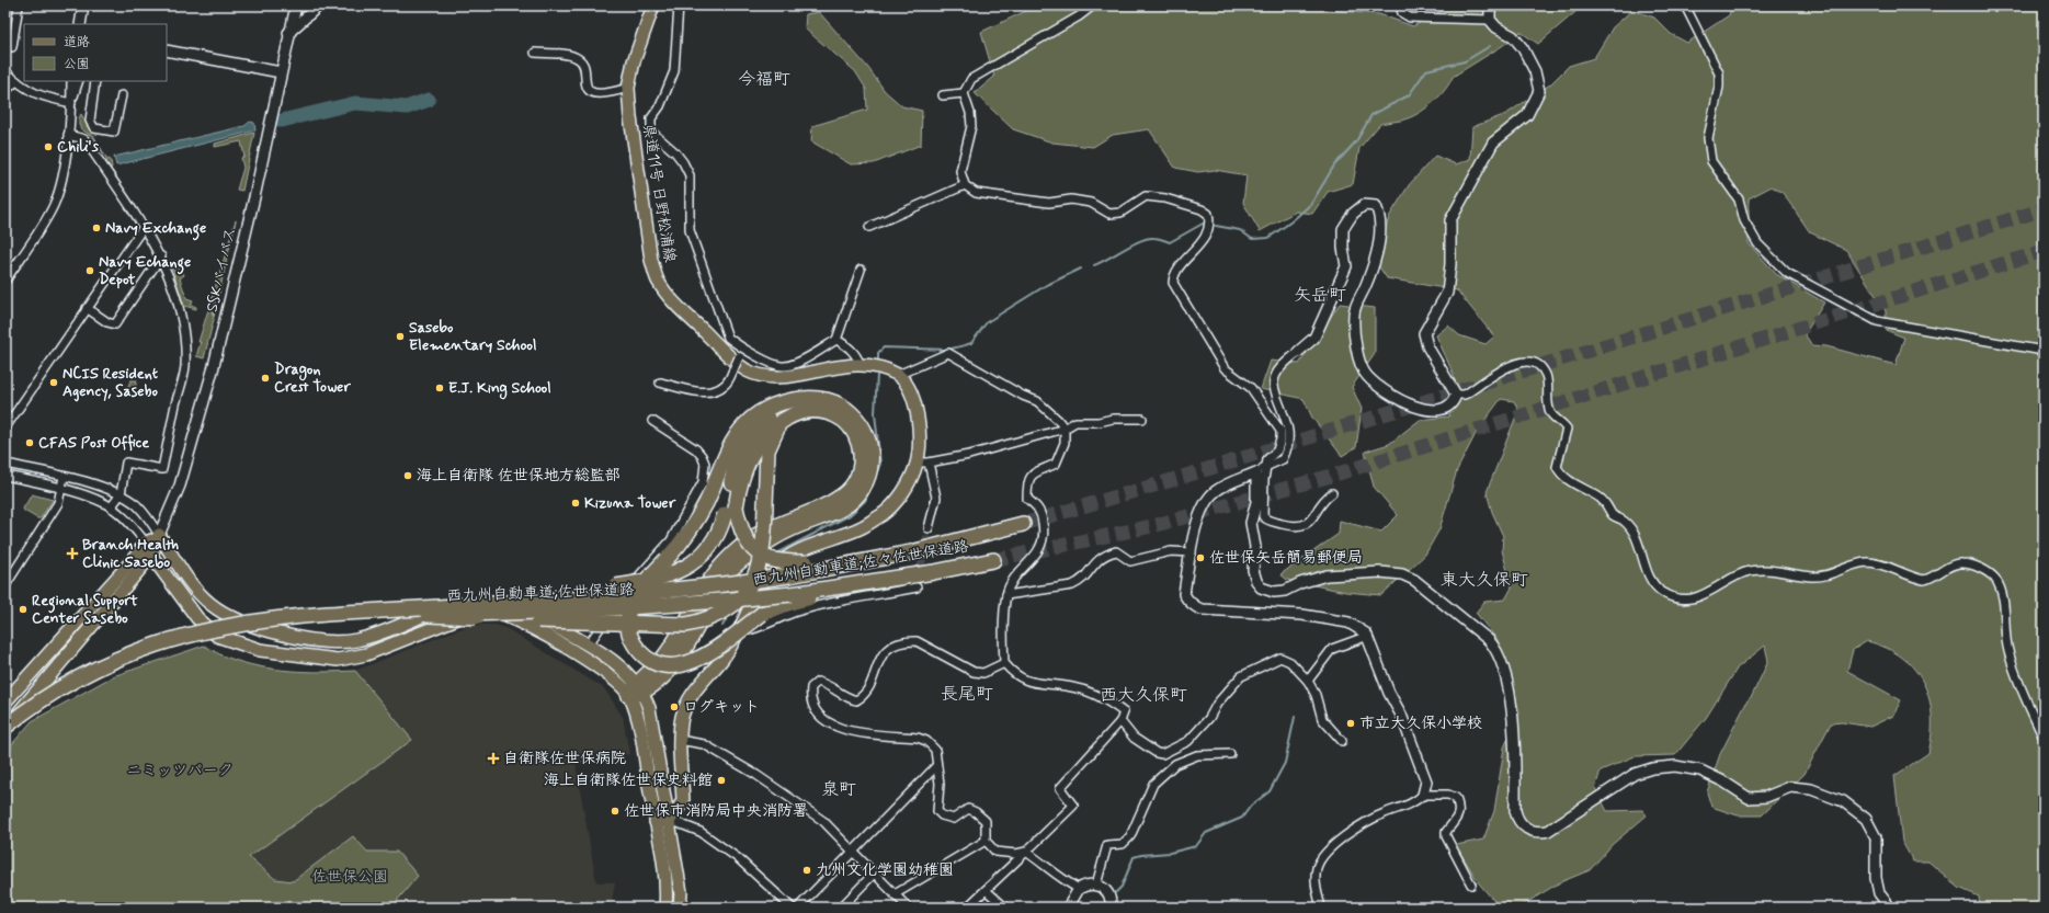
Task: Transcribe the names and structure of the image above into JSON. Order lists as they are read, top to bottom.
{
  "streets": {
    "highway": ["西九州自動車道;佐々佐世保道路", "西九州自動車道;佐世保道路"],
    "main road": ["県道11号 日野松浦線"],
    "street": ["SSKバイパス"]
  },
  "crossings": [
    ["西九州自動車道;佐々佐世保道路", "西九州自動車道;佐世保道路"]
  ],
  "districts": [
    "今福町",
    "矢岳町",
    "東大久保町",
    "長尾町",
    "西大久保町",
    "泉町"
  ],
  "parks": ["ニミッツパーク", "佐世保公園"],
  "places": {
    "other": [
      "Chili's",
      "Navy Exchange",
      "Navy Echange Depot",
      "Sasebo Elementary School",
      "Dragon Crest Tower",
      "NCIS Resident Agency, Sasebo",
      "E.J. King School",
      "CFAS Post Office",
      "海上自衛隊 佐世保地方総監部",
      "Kizuna Tower",
      "佐世保矢岳簡易郵便局",
      "Regional Support Center Sasebo",
      "ログキット",
      "市立大久保小学校",
      "海上自衛隊佐世保史料館",
      "佐世保市消防局中央消防署",
      "九州文化学園幼稚園"
    ],
    "health": ["Branch Health Clinic Sasebo", "自衛隊佐世保病院"]
  },
  "legend": ["道路", "公園"]
}
